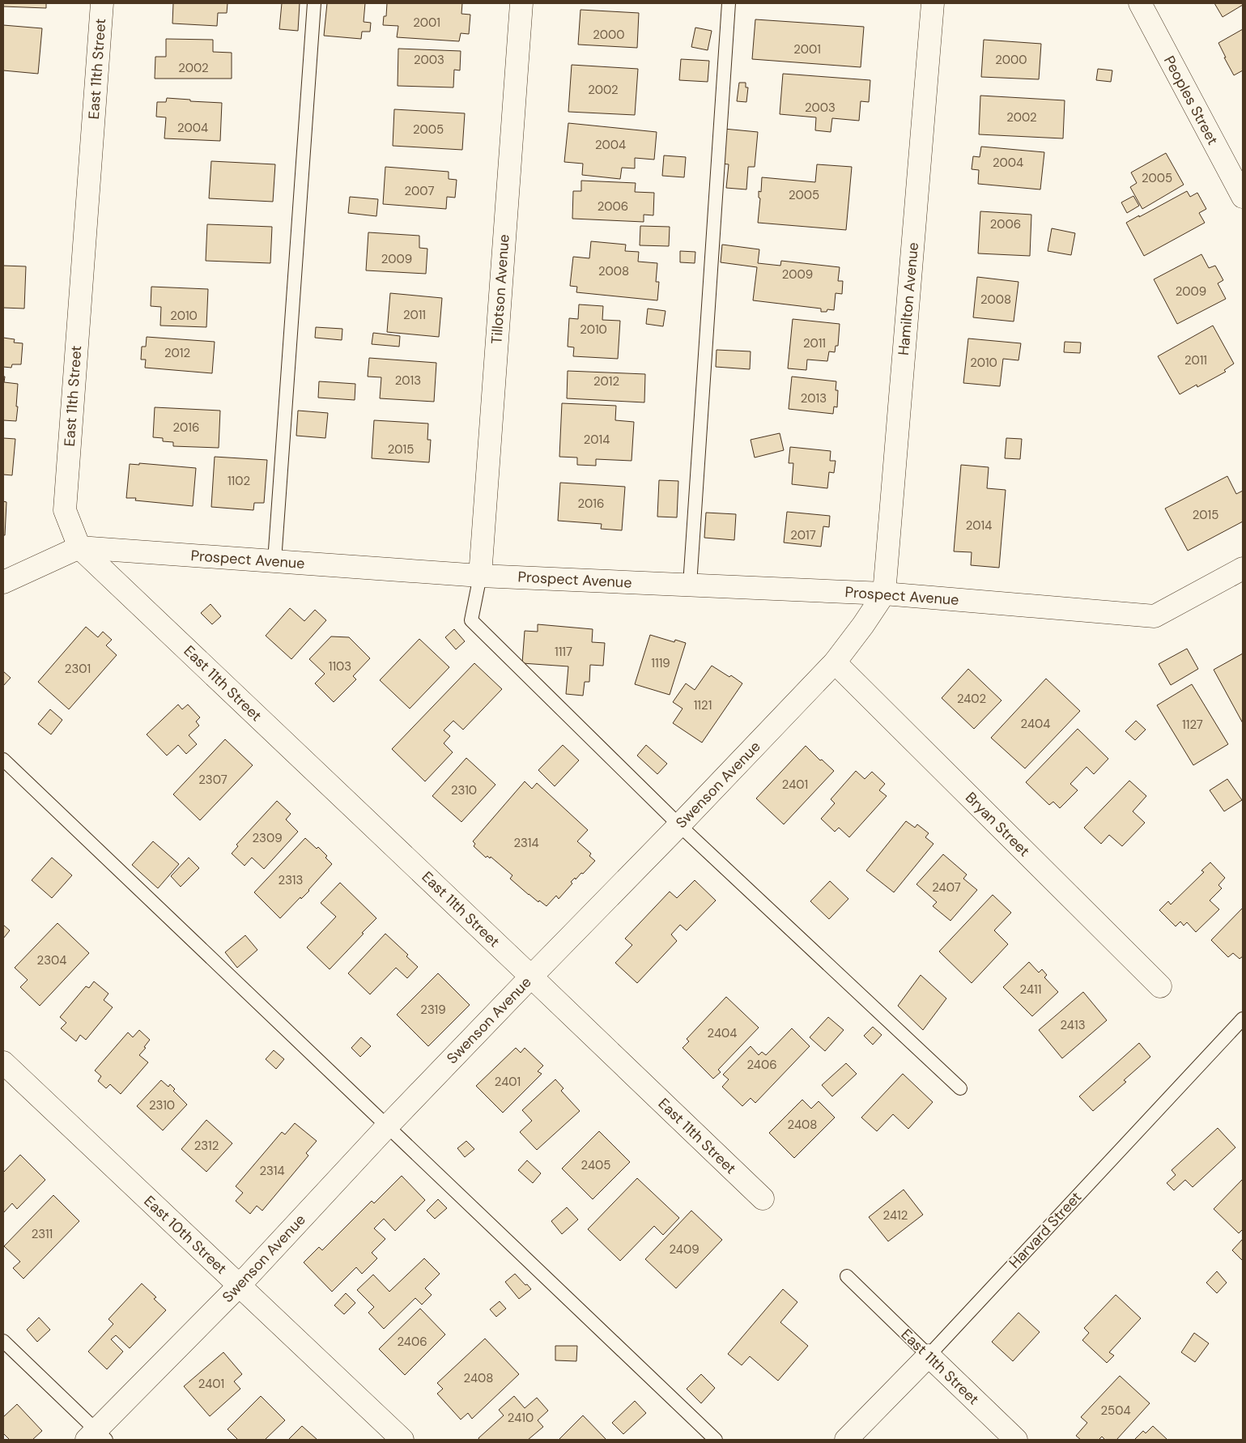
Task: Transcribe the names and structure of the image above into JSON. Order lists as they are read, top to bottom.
{
  "streets": {
    "street": [
      "East 11th Street",
      "Peoples Street",
      "Tillotson Avenue",
      "Hamilton Avenue",
      "Prospect Avenue",
      "Swenson Avenue",
      "Bryan Street",
      "Harvard Street",
      "East 10th Street"
    ]
  },
  "crossings": [
    ["East 11th Street", "Prospect Avenue"],
    ["East 11th Street", "Swenson Avenue"],
    ["East 11th Street", "Harvard Street"],
    ["Tillotson Avenue", "Prospect Avenue"],
    ["Hamilton Avenue", "Prospect Avenue"],
    ["Hamilton Avenue", "Swenson Avenue"],
    ["Prospect Avenue", "Swenson Avenue"],
    ["Swenson Avenue", "Bryan Street"],
    ["Swenson Avenue", "East 10th Street"]
  ],
  "house_numbers": [
    "2001",
    "2000",
    "2001",
    "2003",
    "2000",
    "2002",
    "2002",
    "2003",
    "2002",
    "2004",
    "2005",
    "2004",
    "2004",
    "2005",
    "2007",
    "2005",
    "2006",
    "2006",
    "2009",
    "2008",
    "2009",
    "2009",
    "2008",
    "2011",
    "2010",
    "2010",
    "2011",
    "2012",
    "2011",
    "2010",
    "2013",
    "2012",
    "2013",
    "2016",
    "2014",
    "2015",
    "1102",
    "2016",
    "2015",
    "2014",
    "2017",
    "1117",
    "1119",
    "1103",
    "2301",
    "2402",
    "1121",
    "2404",
    "1127",
    "2307",
    "2401",
    "2310",
    "2309",
    "2314",
    "2313",
    "2407",
    "2304",
    "2411",
    "2319",
    "2413",
    "2404",
    "2406",
    "2401",
    "2310",
    "2408",
    "2312",
    "2405",
    "2314",
    "2412",
    "2311",
    "2409",
    "2406",
    "2408",
    "2401",
    "2504",
    "2410"
  ]
}
